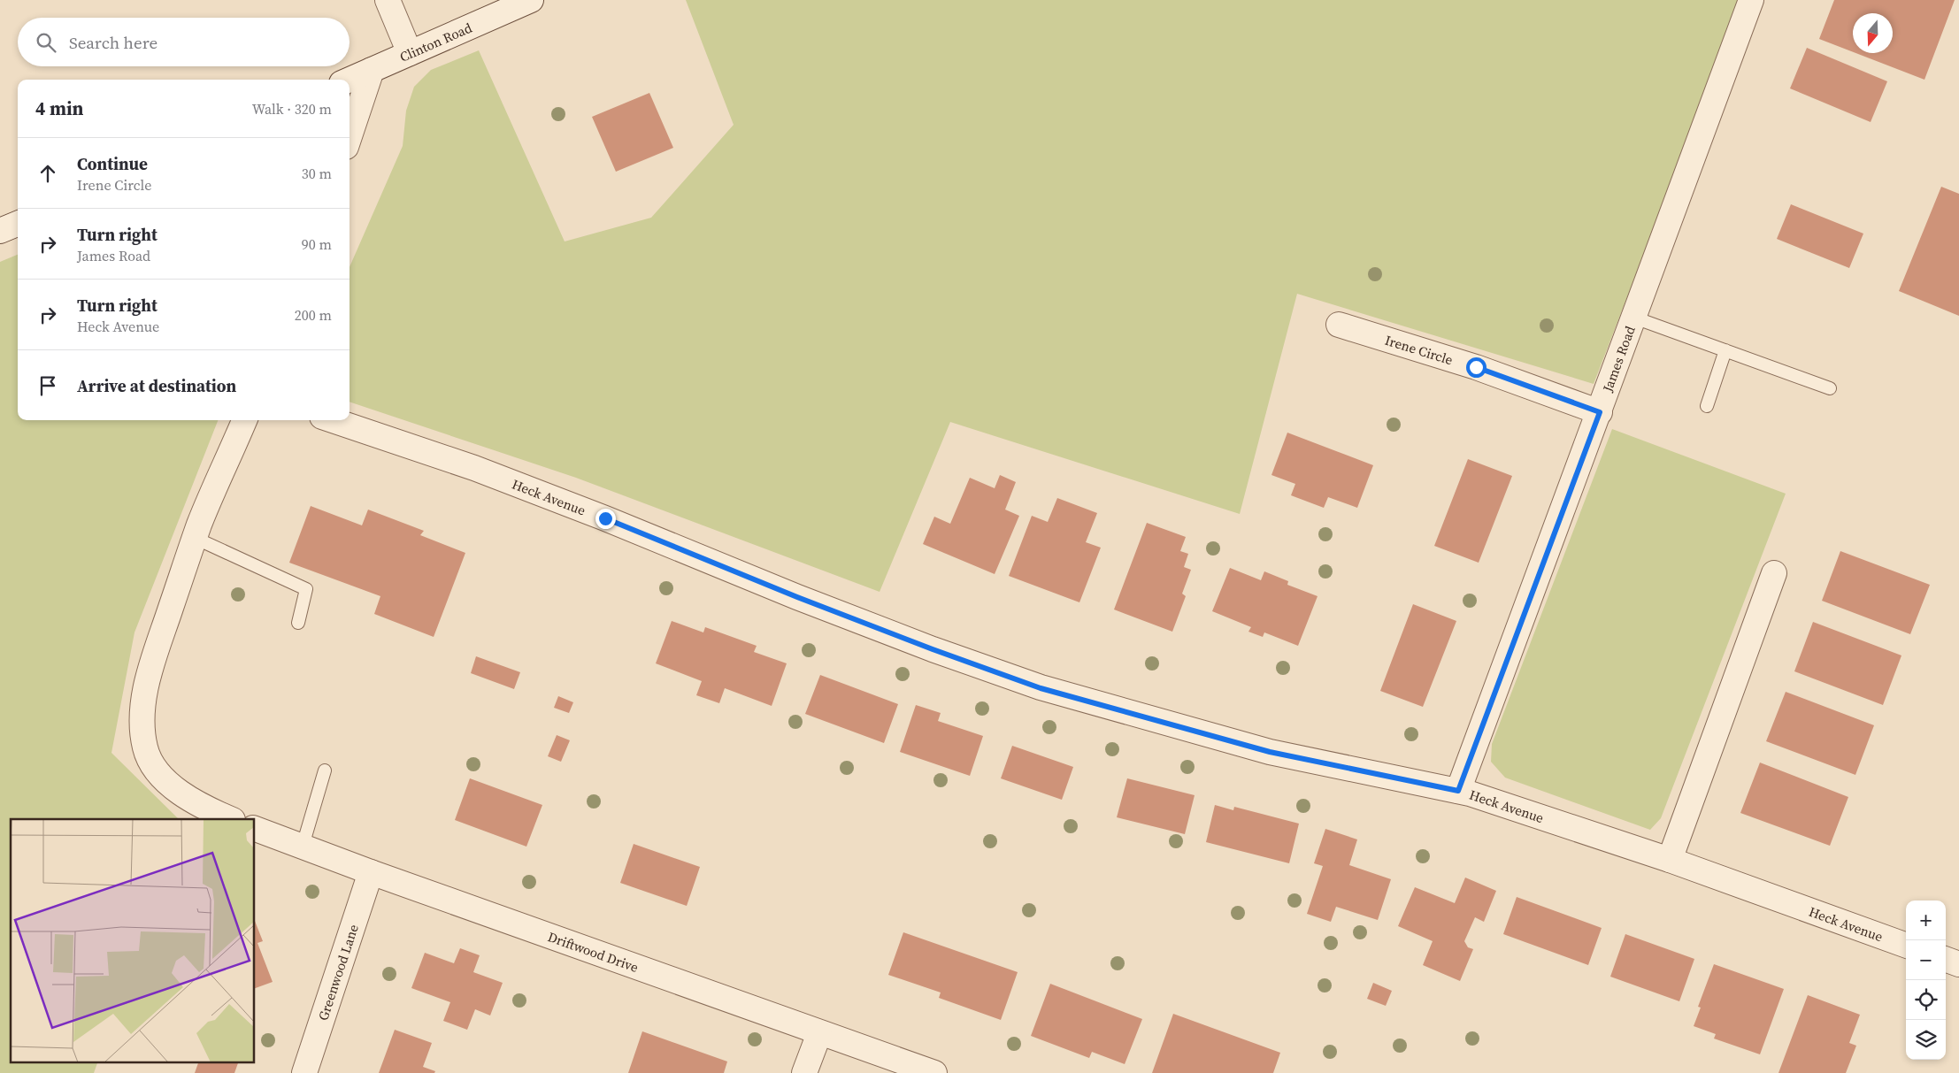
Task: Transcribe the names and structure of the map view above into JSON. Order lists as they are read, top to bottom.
{
  "streets": {
    "street": [
      "Clinton Road",
      "Irene Circle",
      "James Road",
      "Heck Avenue",
      "Driftwood Drive",
      "Greenwood Lane"
    ]
  },
  "crossings": [
    ["Irene Circle", "James Road"],
    ["James Road", "Heck Avenue"],
    ["Driftwood Drive", "Greenwood Lane"]
  ],
  "north": "bottom",
  "page": {
    "search": "Search here",
    "heading": ["4 min", "Walk · 320 m"],
    "list": [
      ["Continue", "Irene Circle", "30 m"],
      ["Turn right", "James Road", "90 m"],
      ["Turn right", "Heck Avenue", "200 m"],
      "Arrive at destination"
    ],
    "map_buttons": ["+", "−"]
  }
}
